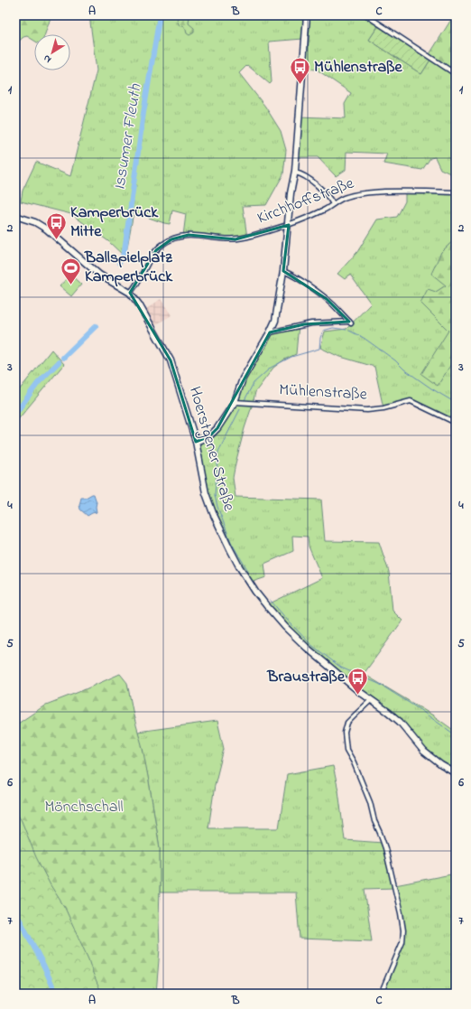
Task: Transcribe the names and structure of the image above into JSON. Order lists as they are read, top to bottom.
{
  "streets": {
    "main road": ["Hoerstgener Straße"],
    "street": ["Kirchhoffstraße", "Mühlenstraße"]
  },
  "crossings": [
    ["Kirchhoffstraße", "Hoerstgener Straße"]
  ],
  "water": ["Issumer Fleuth"],
  "parks": ["Mönchschall"],
  "places": {
    "bus stop": ["Mühlenstraße", "Kamperbrück Mitte", "Braustraße"],
    "sports": ["Ballspielplatz Kamperbrück"]
  },
  "north": "bottom left",
  "grid": {
    "columns": ["A", "B", "C"],
    "rows": [
      "1",
      "2",
      "3",
      "4",
      "5",
      "6",
      "7"
    ]
  }
}
